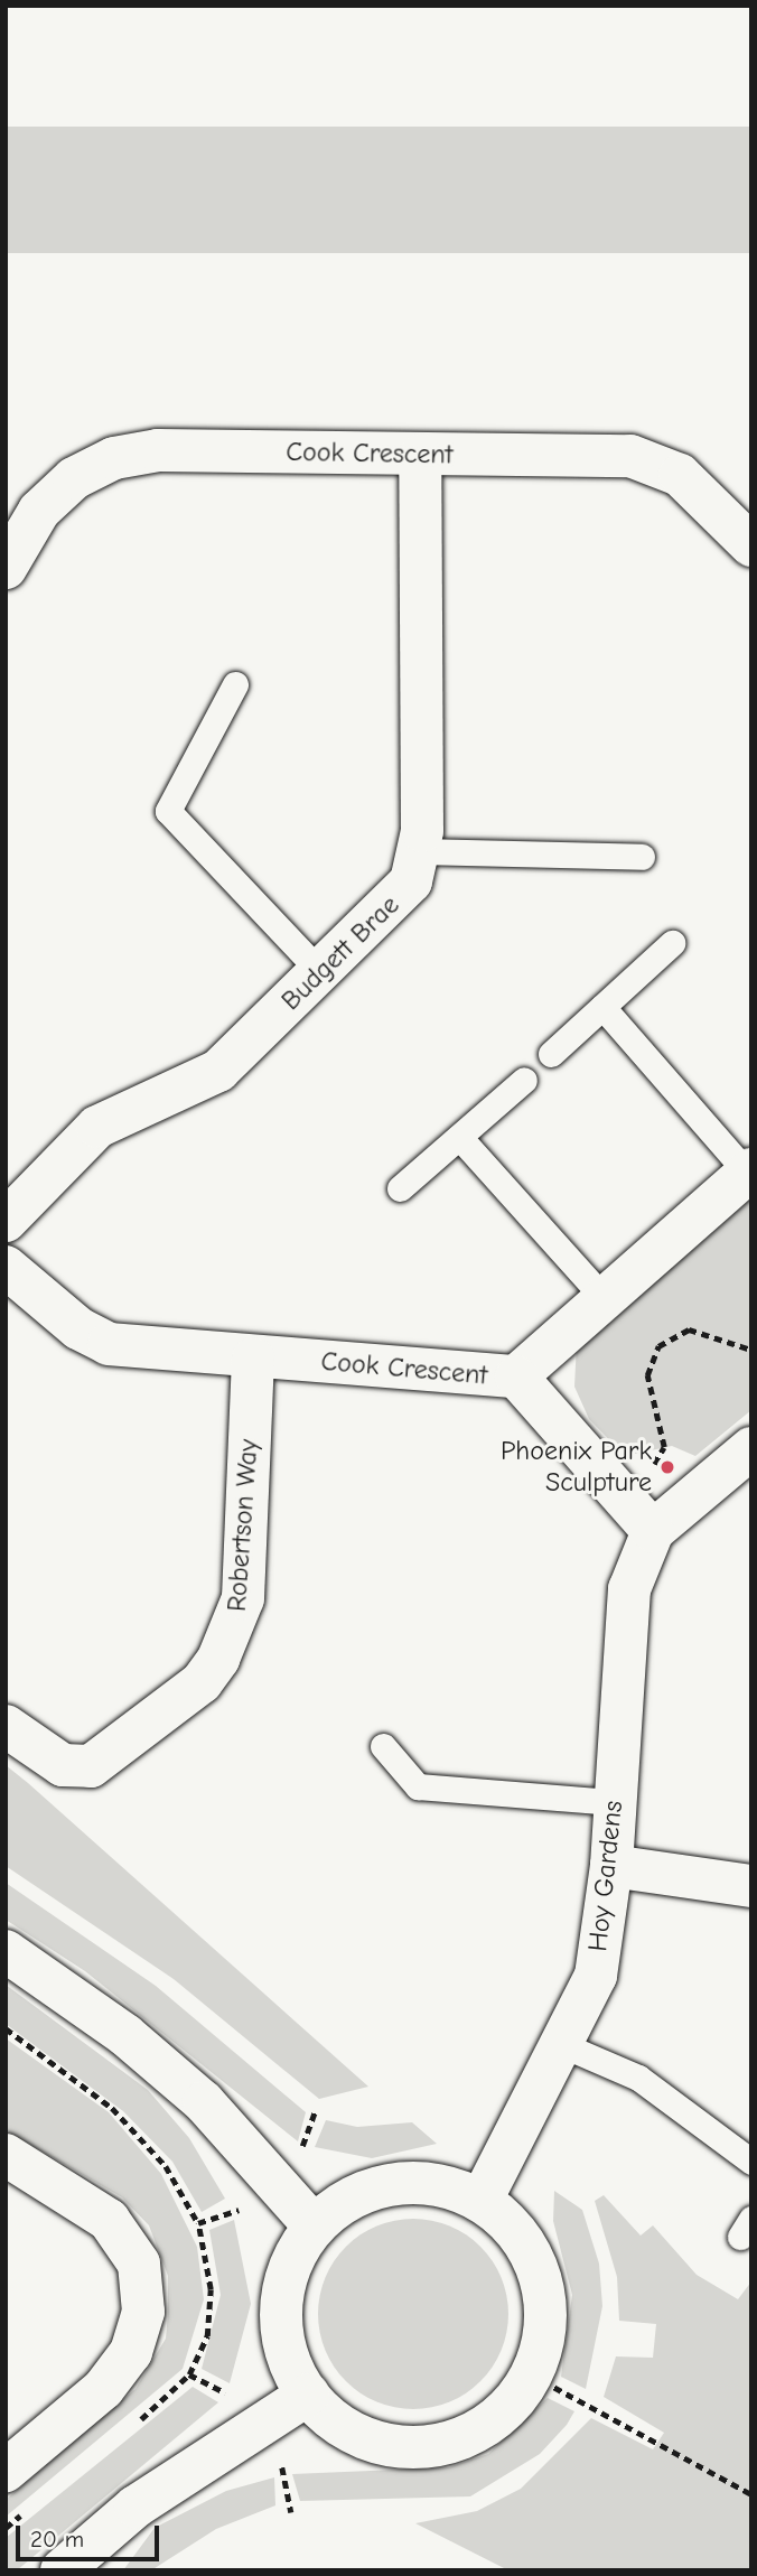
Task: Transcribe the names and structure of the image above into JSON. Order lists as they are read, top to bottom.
{
  "streets": {
    "street": [
      "Cook Crescent",
      "Budgett Brae",
      "Robertson Way",
      "Hoy Gardens"
    ]
  },
  "crossings": [
    ["Cook Crescent", "Budgett Brae"],
    ["Cook Crescent", "Robertson Way"]
  ],
  "places": ["Phoenix Park Sculpture"],
  "scale_bar": "20 m"
}
